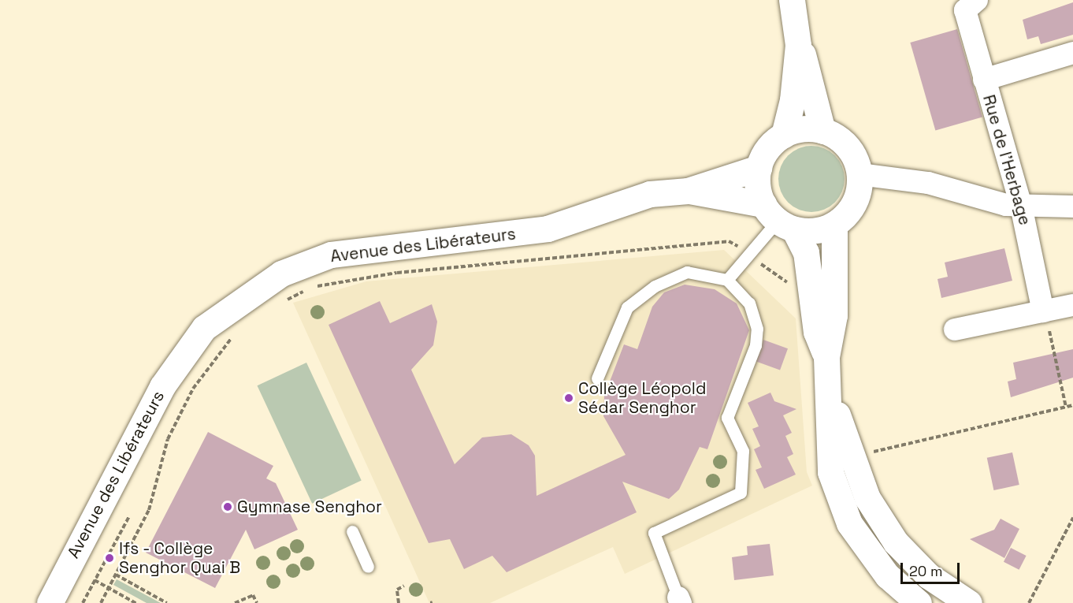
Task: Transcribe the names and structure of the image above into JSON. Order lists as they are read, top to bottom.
{
  "streets": {
    "main road": ["Avenue des Libérateurs"],
    "street": ["Rue de l'Herbage"]
  },
  "places": ["Collège Léopold Sédar Senghor", "Gymnase Senghor", "Ifs - Collège Senghor Quai B"],
  "scale_bar": "20 m"
}
